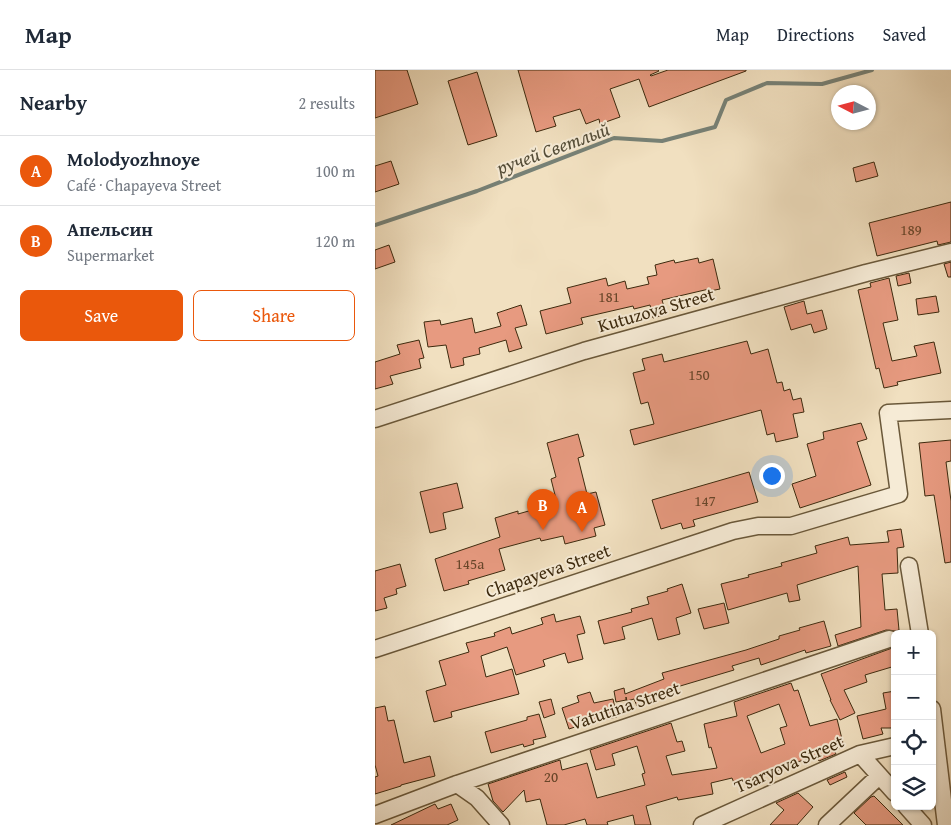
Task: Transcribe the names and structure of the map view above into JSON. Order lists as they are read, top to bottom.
{
  "streets": {
    "street": [
      "Kutuzova Street",
      "Chapayeva Street",
      "Vatutina Street",
      "Tsaryova Street"
    ]
  },
  "water": ["ручей Светлый"],
  "house_numbers": [
    "189",
    "181",
    "150",
    "147",
    "145а",
    "20"
  ],
  "north": "left",
  "page": {
    "header": "Map",
    "nav": ["Map", "Directions", "Saved"],
    "heading": ["Nearby", "2 results"],
    "list": [
      {
        "mark": "A",
        "name": "Molodyozhnoye",
        "note": "Café · Chapayeva Street",
        "value": "100 m"
      },
      {
        "mark": "B",
        "name": "Апельсин",
        "note": "Supermarket",
        "value": "120 m"
      }
    ],
    "buttons": ["Save", "Share"],
    "pins": ["B", "A"],
    "map_buttons": ["+", "−"]
  }
}
